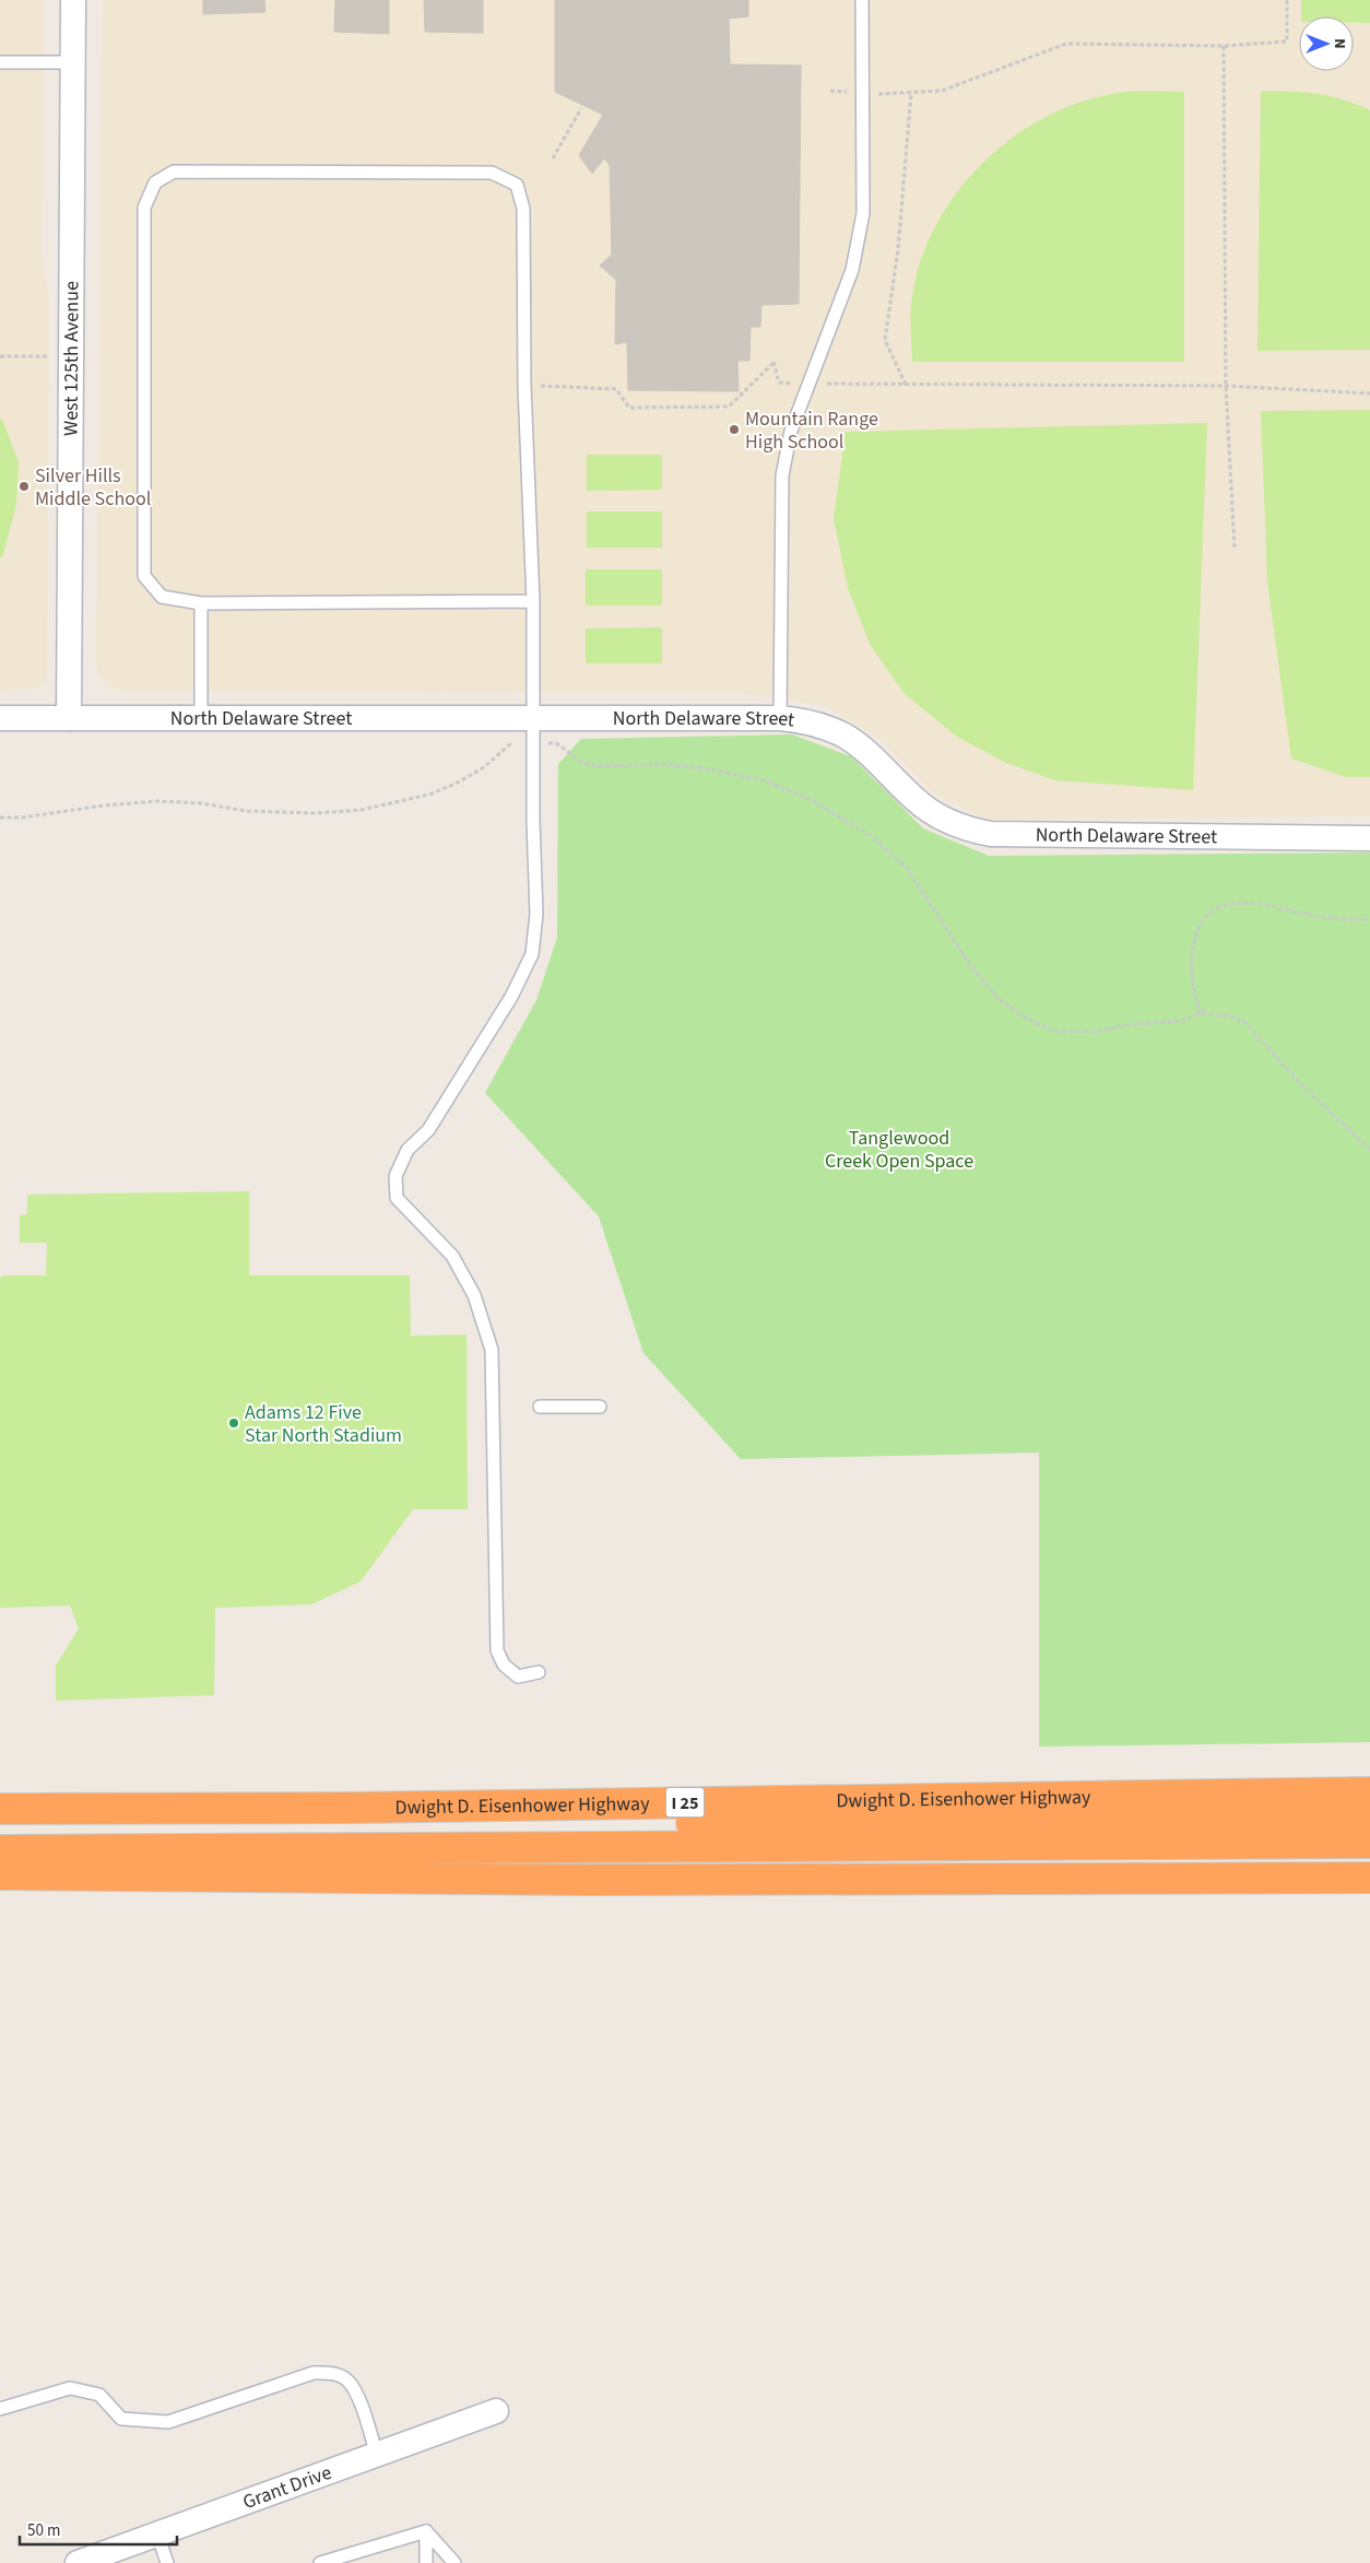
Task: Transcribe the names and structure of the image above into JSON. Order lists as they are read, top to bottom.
{
  "streets": {
    "highway": ["Dwight D. Eisenhower Highway", "I 25"],
    "street": ["West 125th Avenue", "North Delaware Street", "Grant Drive"]
  },
  "crossings": [
    ["West 125th Avenue", "North Delaware Street"]
  ],
  "parks": ["Tanglewood Creek Open Space"],
  "places": ["Mountain Range High School", "Silver Hills Middle School", "Adams 12 Five Star North Stadium"],
  "scale_bar": "50 m",
  "north": "right"
}
